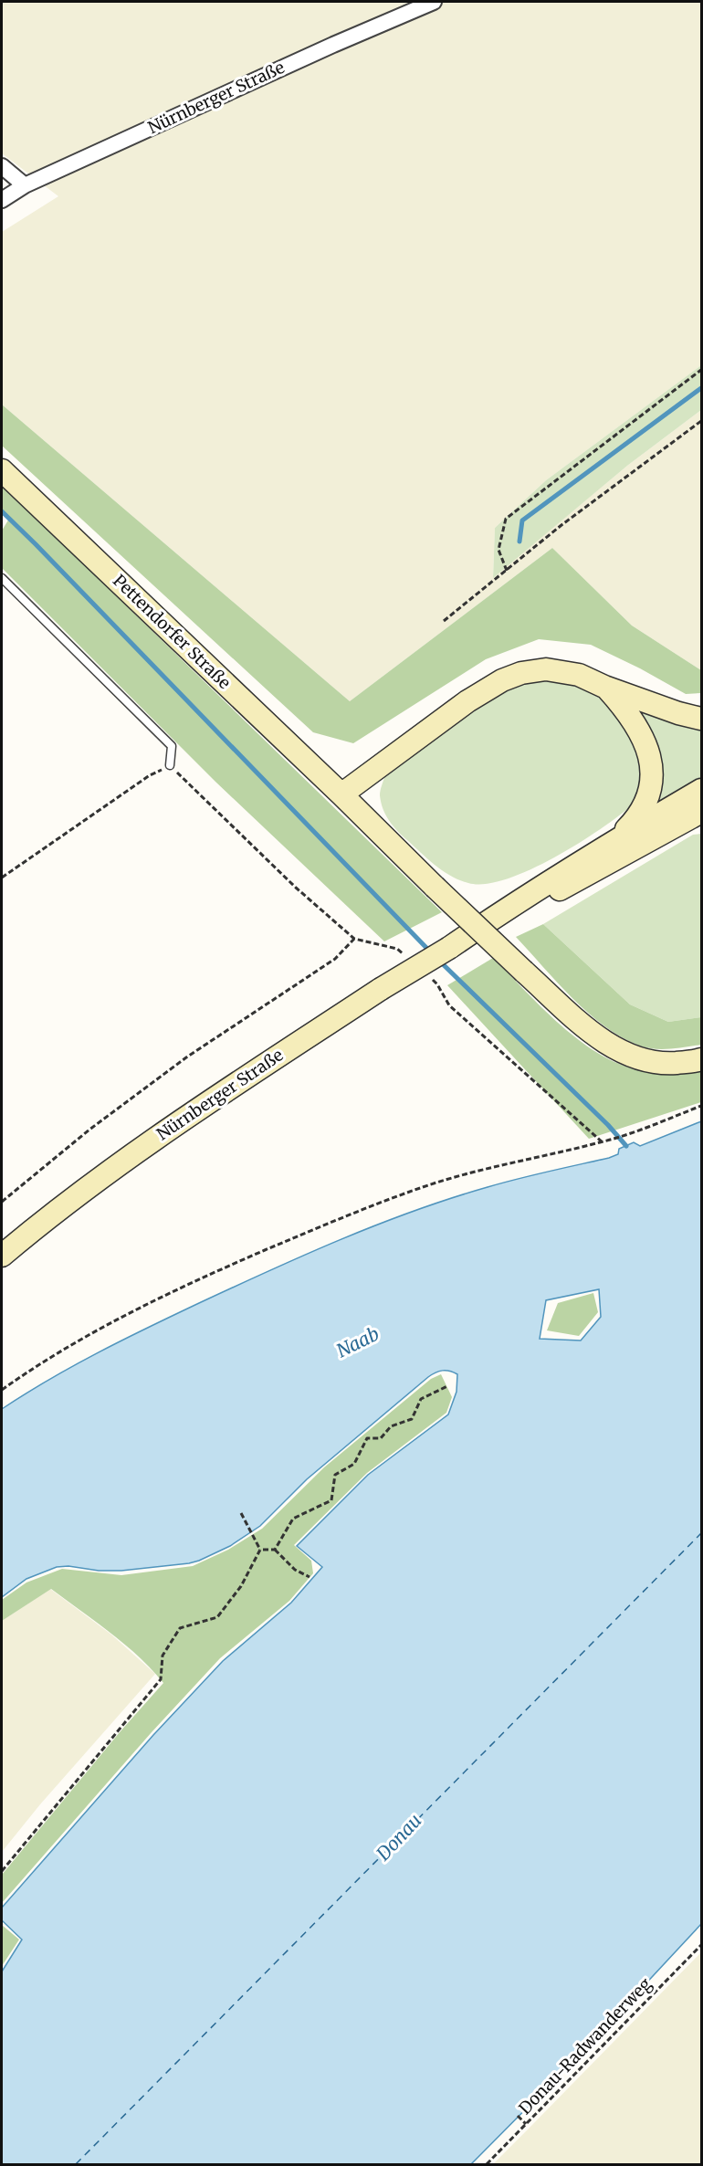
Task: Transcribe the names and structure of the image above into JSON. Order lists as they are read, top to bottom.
{
  "streets": {
    "main road": ["Nürnberger Straße", "Pettendorfer Straße"],
    "path": ["Donau-Radwanderweg"]
  },
  "water": ["Naab", "Donau"]
}
